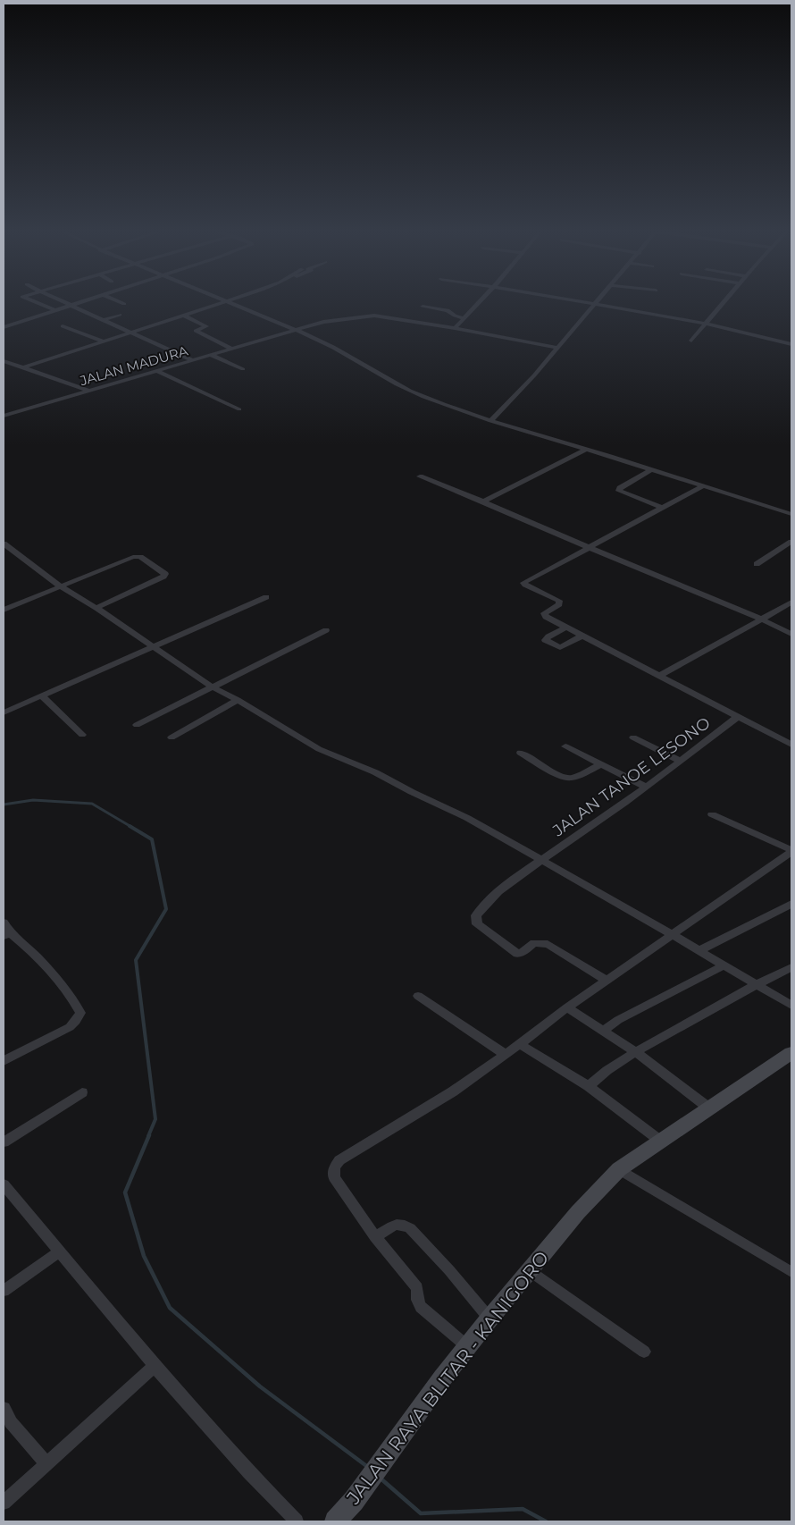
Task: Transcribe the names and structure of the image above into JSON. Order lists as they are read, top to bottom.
{
  "streets": {
    "main road": ["JALAN RAYA BLITAR - KANIGORO"],
    "street": ["JALAN MADURA", "JALAN TANOE LESONO"]
  }
}
